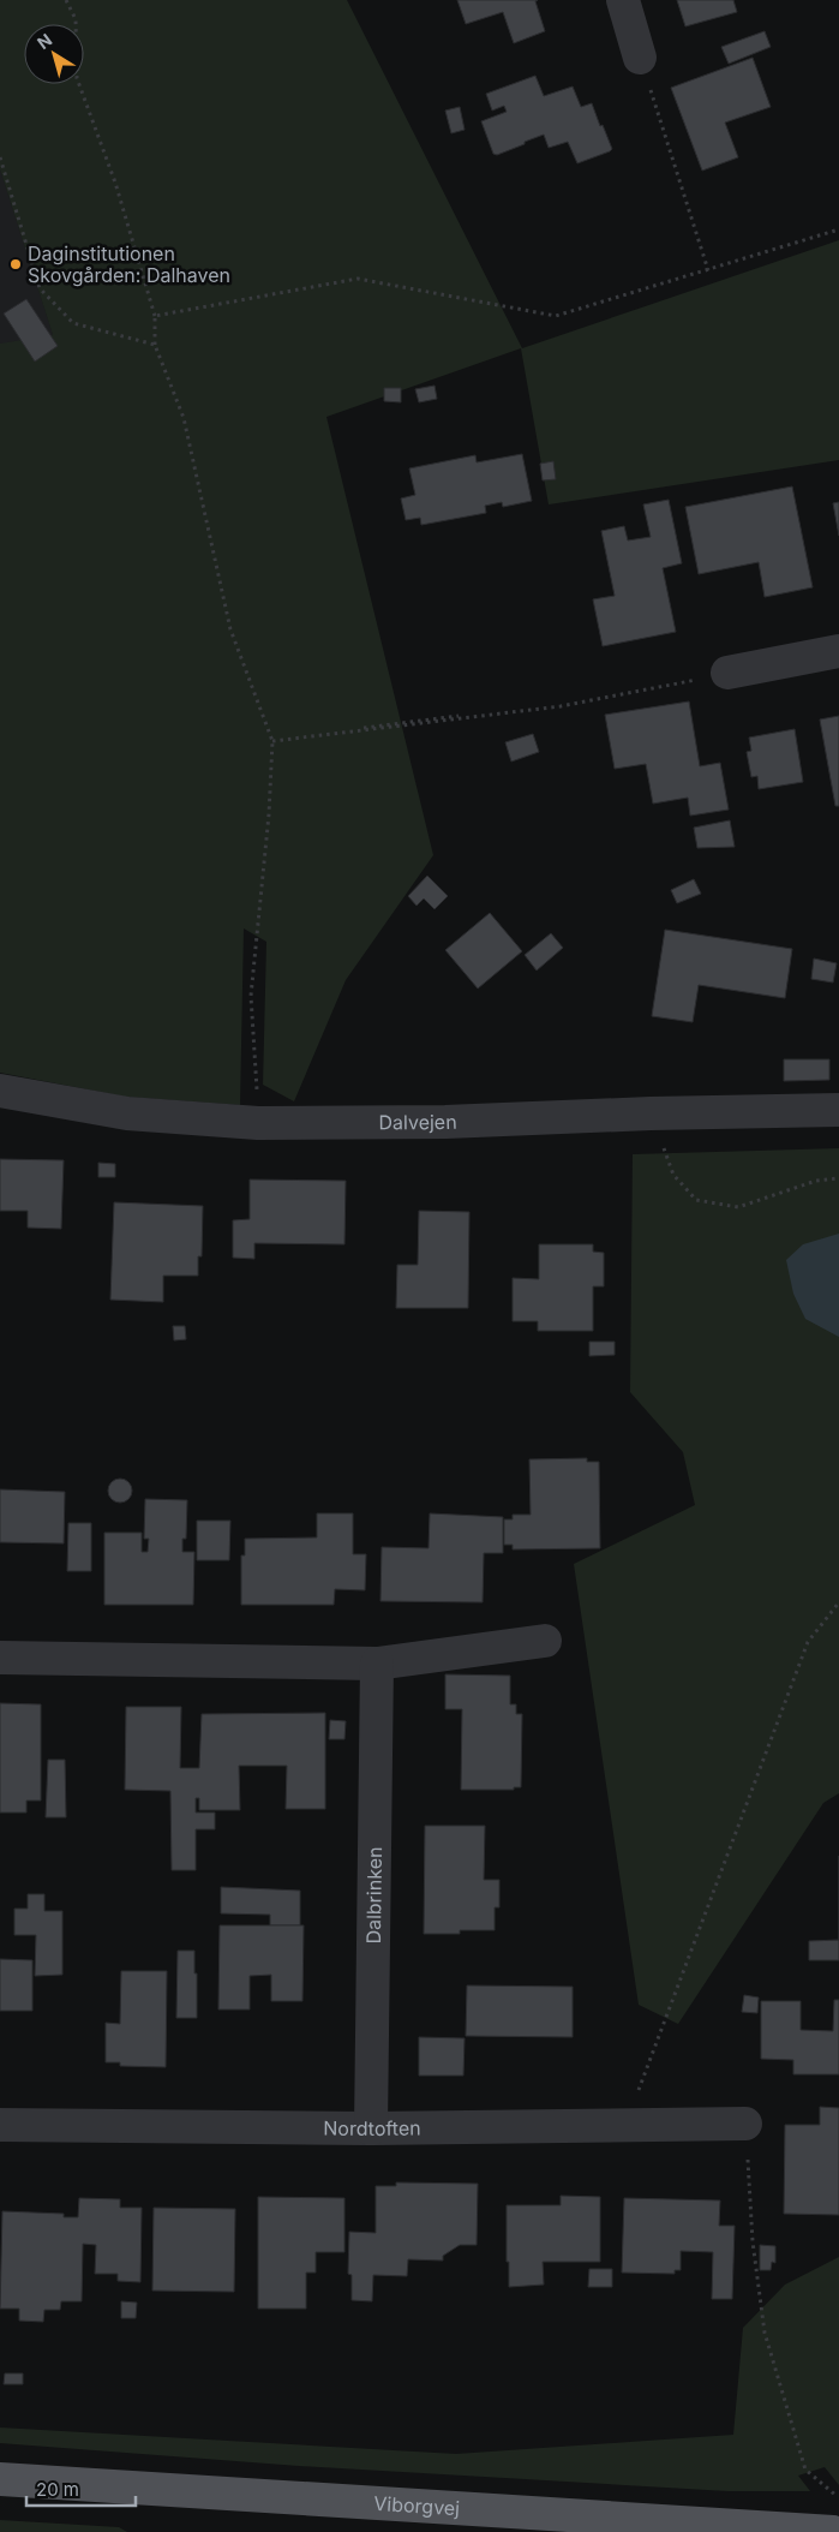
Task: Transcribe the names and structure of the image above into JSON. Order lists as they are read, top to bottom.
{
  "streets": {
    "main road": ["Viborgvej"],
    "street": ["Dalvejen", "Dalbrinken", "Nordtoften"]
  },
  "crossings": [
    ["Dalbrinken", "Nordtoften"]
  ],
  "places": ["Daginstitutionen Skovgården: Dalhaven"],
  "scale_bar": "20 m",
  "north": "top left"
}
